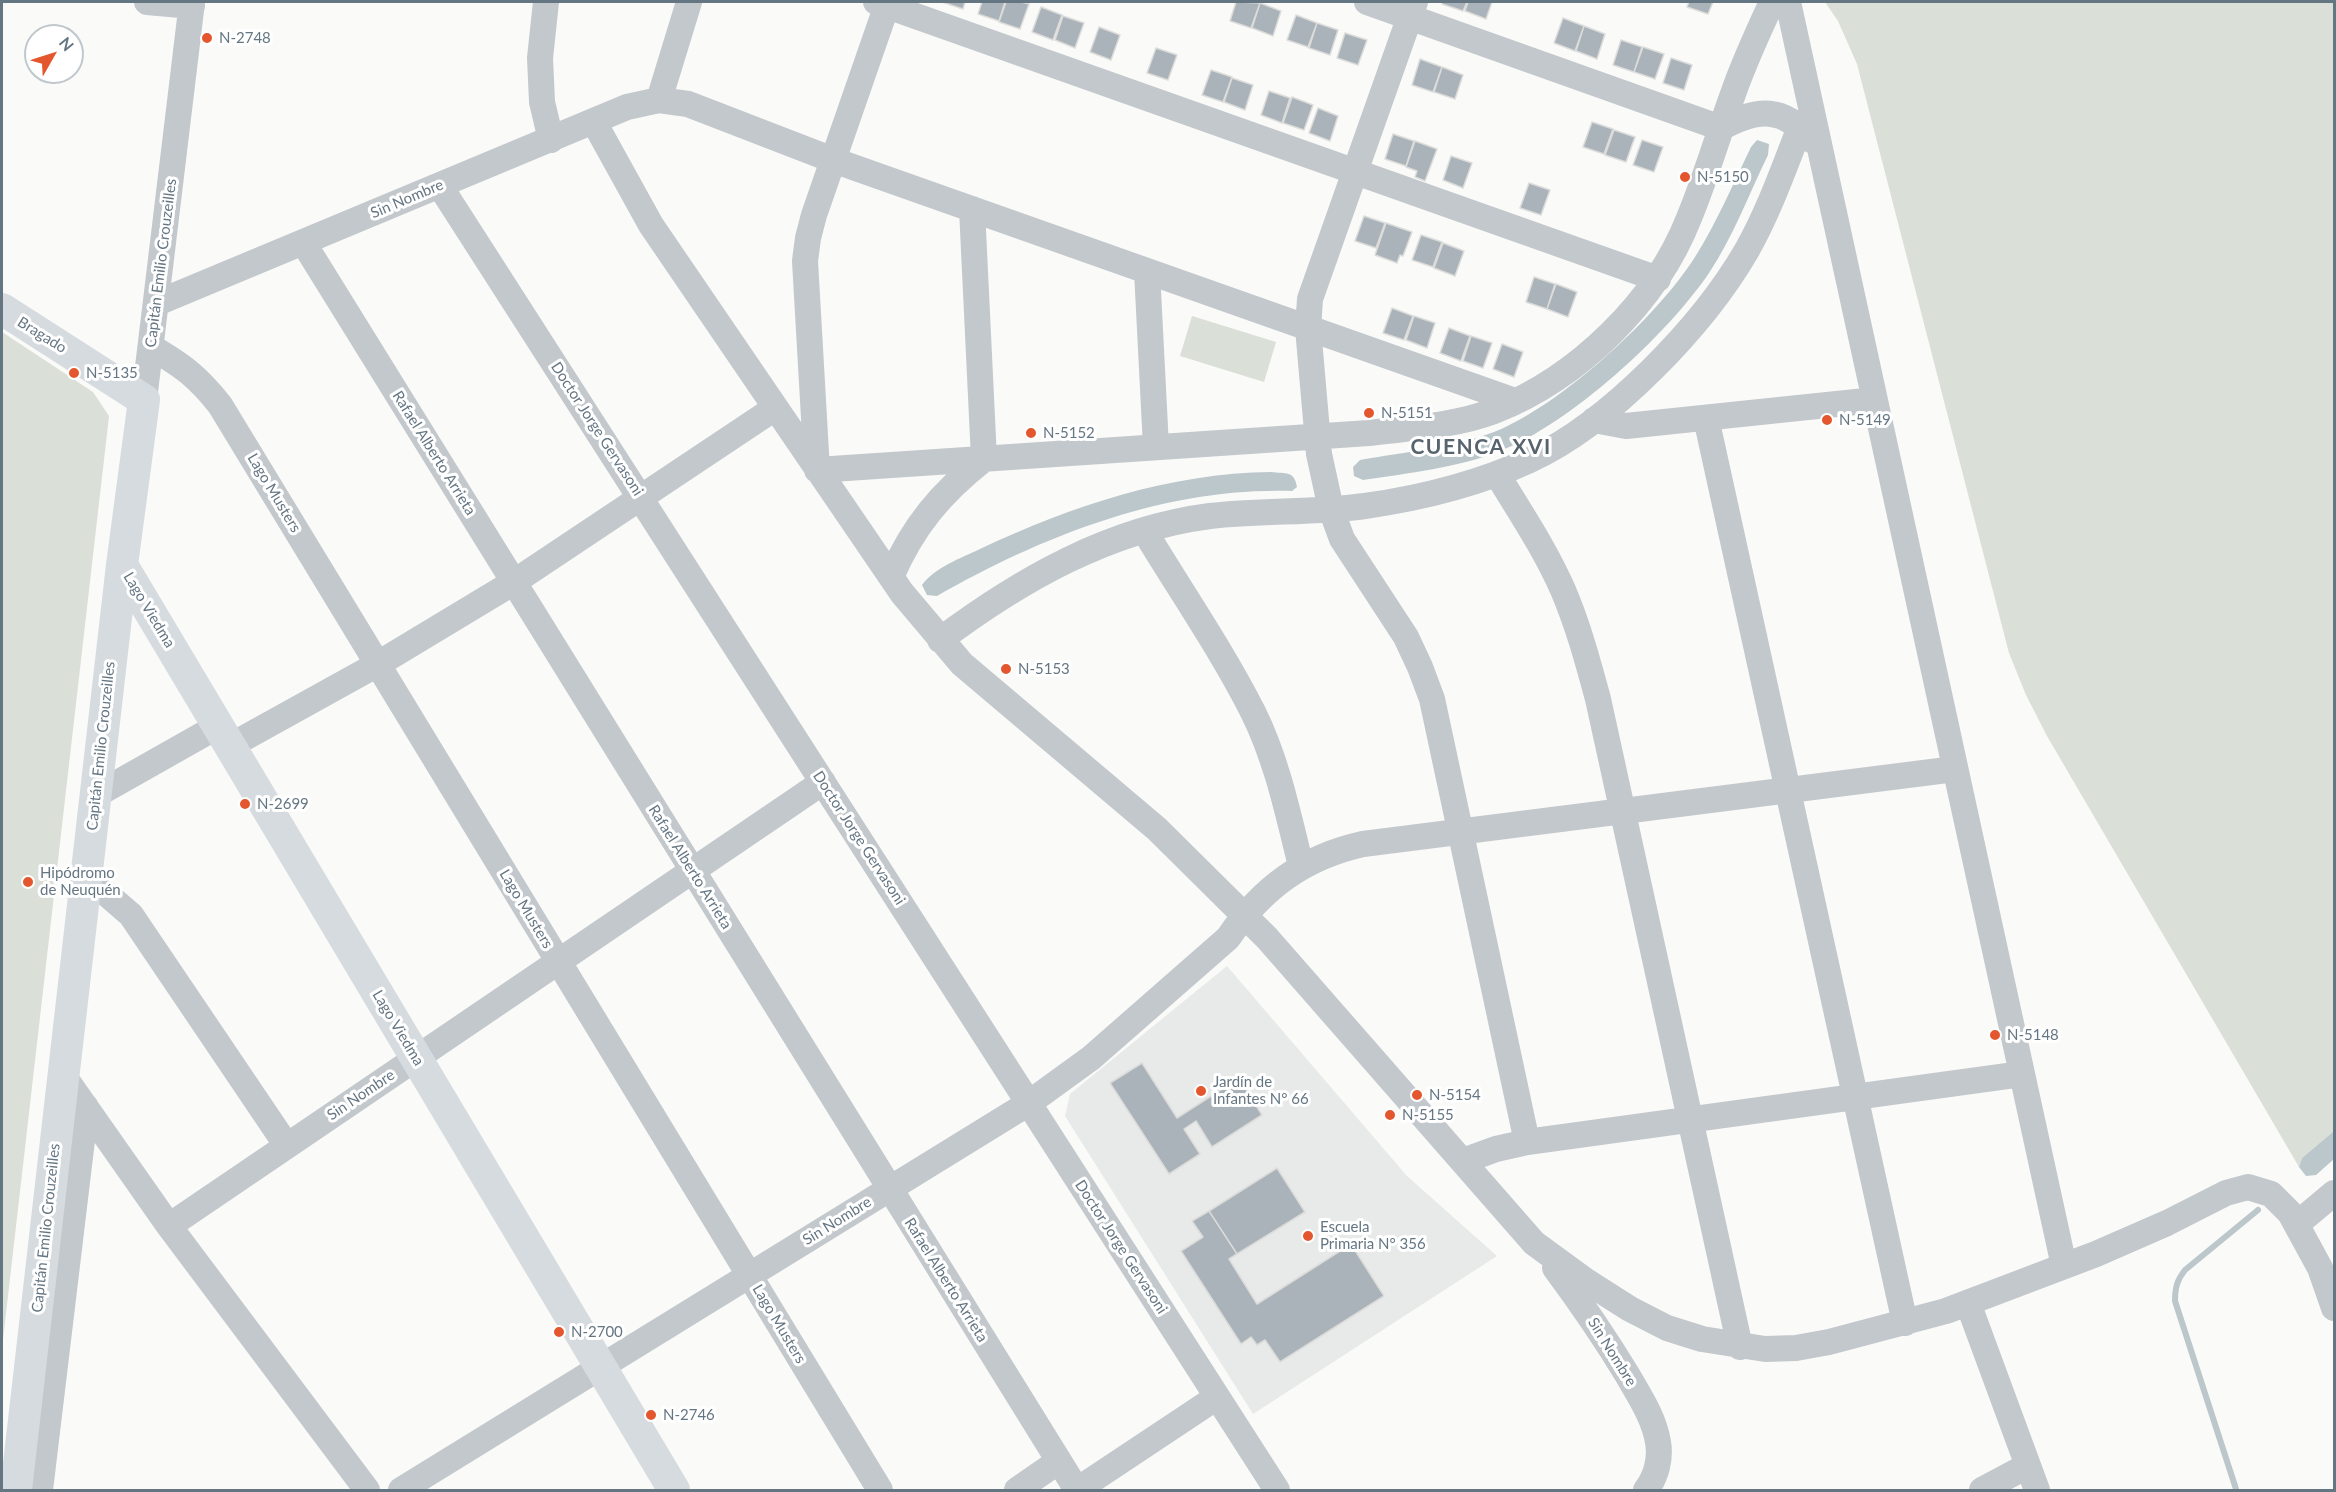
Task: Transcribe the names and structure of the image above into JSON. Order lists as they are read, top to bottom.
{
  "streets": {
    "main road": ["Capitán Emilio Crouzeilles", "Bragado", "Lago Viedma"],
    "street": [
      "Sin Nombre",
      "Doctor Jorge Gervasoni",
      "Rafael Alberto Arrieta",
      "Lago Musters"
    ]
  },
  "crossings": [
    ["Sin Nombre", "Capitán Emilio Crouzeilles"],
    ["Sin Nombre", "Doctor Jorge Gervasoni"],
    ["Sin Nombre", "Rafael Alberto Arrieta"],
    ["Sin Nombre", "Lago Musters"],
    ["Sin Nombre", "Lago Viedma"],
    ["Capitán Emilio Crouzeilles", "Bragado"],
    ["Capitán Emilio Crouzeilles", "Lago Musters"],
    ["Capitán Emilio Crouzeilles", "Lago Viedma"]
  ],
  "districts": ["CUENCA XVI"],
  "places": [
    "N-2748",
    "N-5150",
    "N-5135",
    "N-5151",
    "N-5149",
    "N-5152",
    "N-5153",
    "N-2699",
    "Hipódromo de Neuquén",
    "N-5148",
    "Jardín de Infantes N° 66",
    "N-5154",
    "N-5155",
    "Escuela Primaria N° 356",
    "N-2700",
    "N-2746"
  ],
  "north": "top right"
}
